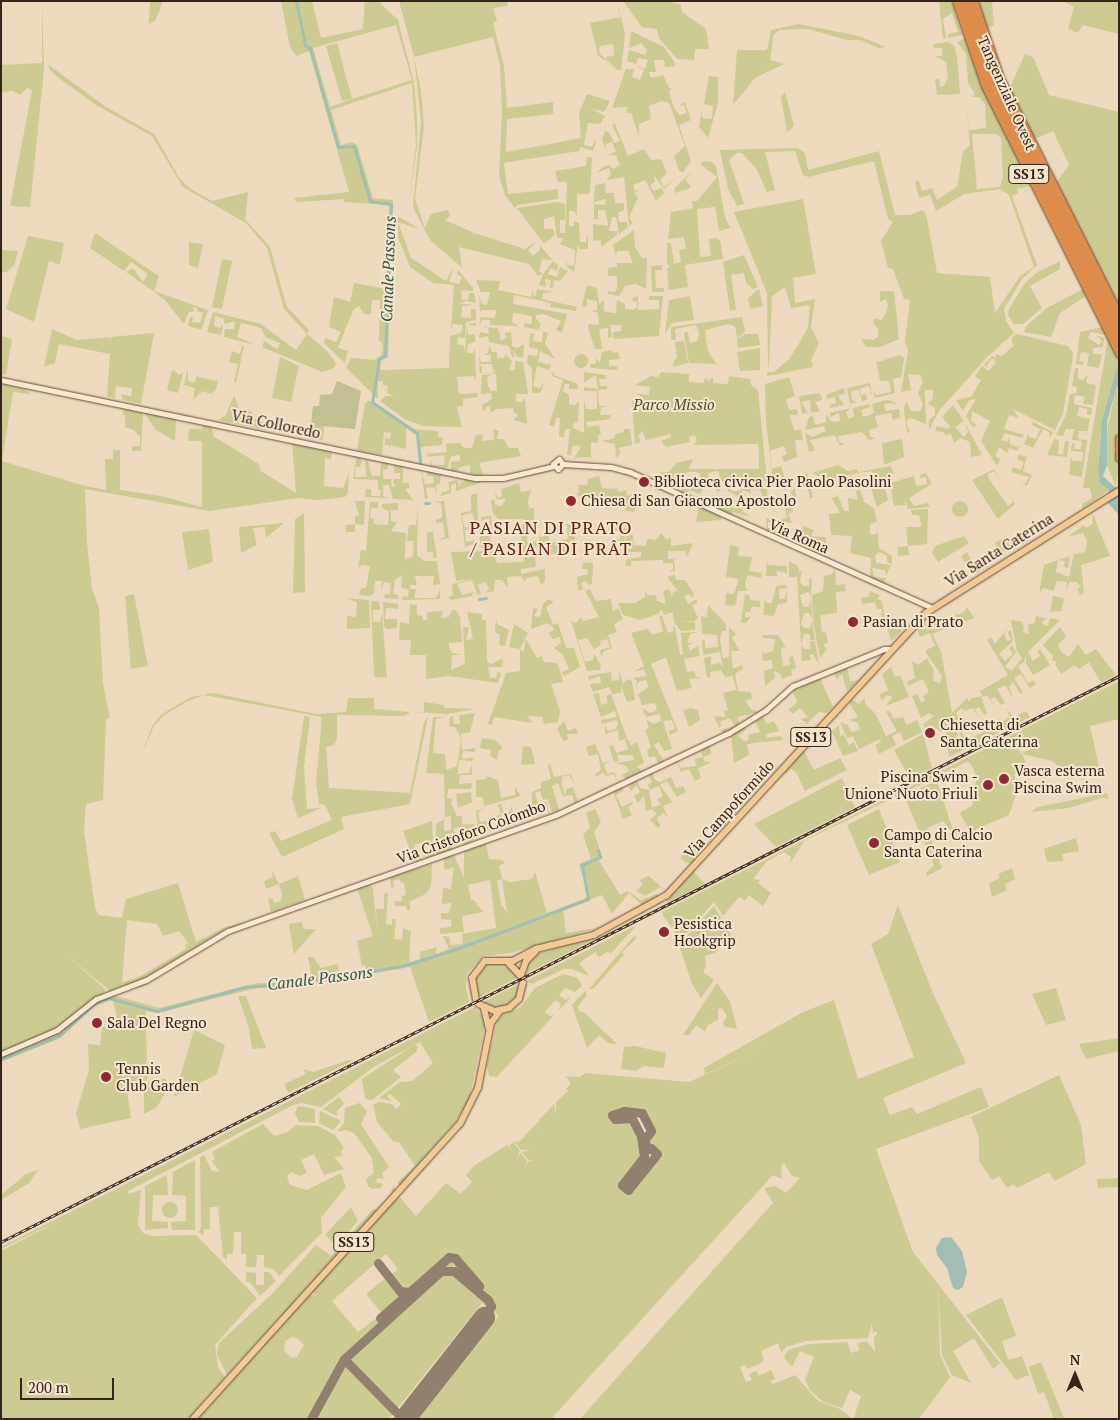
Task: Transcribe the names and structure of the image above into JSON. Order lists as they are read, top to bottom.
{
  "streets": {
    "highway": ["Tangenziale Ovest", "SS13"],
    "main road": [
      "Via Colloredo",
      "Via Roma",
      "Via Santa Caterina",
      "Via Campoformido",
      "Via Cristoforo Colombo"
    ]
  },
  "crossings": [
    ["SS13", "Via Campoformido"],
    ["Via Colloredo", "Via Roma"],
    ["Via Roma", "Via Santa Caterina"],
    ["Via Roma", "Via Campoformido"],
    ["Via Santa Caterina", "Via Campoformido"],
    ["Via Campoformido", "Via Cristoforo Colombo"]
  ],
  "districts": ["PASIAN DI PRATO / PASIAN DI PRÂT"],
  "water": ["Canale Passons"],
  "parks": ["Parco Missio"],
  "places": [
    "Biblioteca civica Pier Paolo Pasolini",
    "Chiesa di San Giacomo Apostolo",
    "Pasian di Prato",
    "Chiesetta di Santa Caterina",
    "Vasca esterna Piscina Swim",
    "Piscina Swim - Unione Nuoto Friuli",
    "Campo di Calcio Santa Caterina",
    "Pesistica Hookgrip",
    "Sala Del Regno",
    "Tennis Club Garden"
  ],
  "scale_bar": "200 m",
  "north": "top"
}
